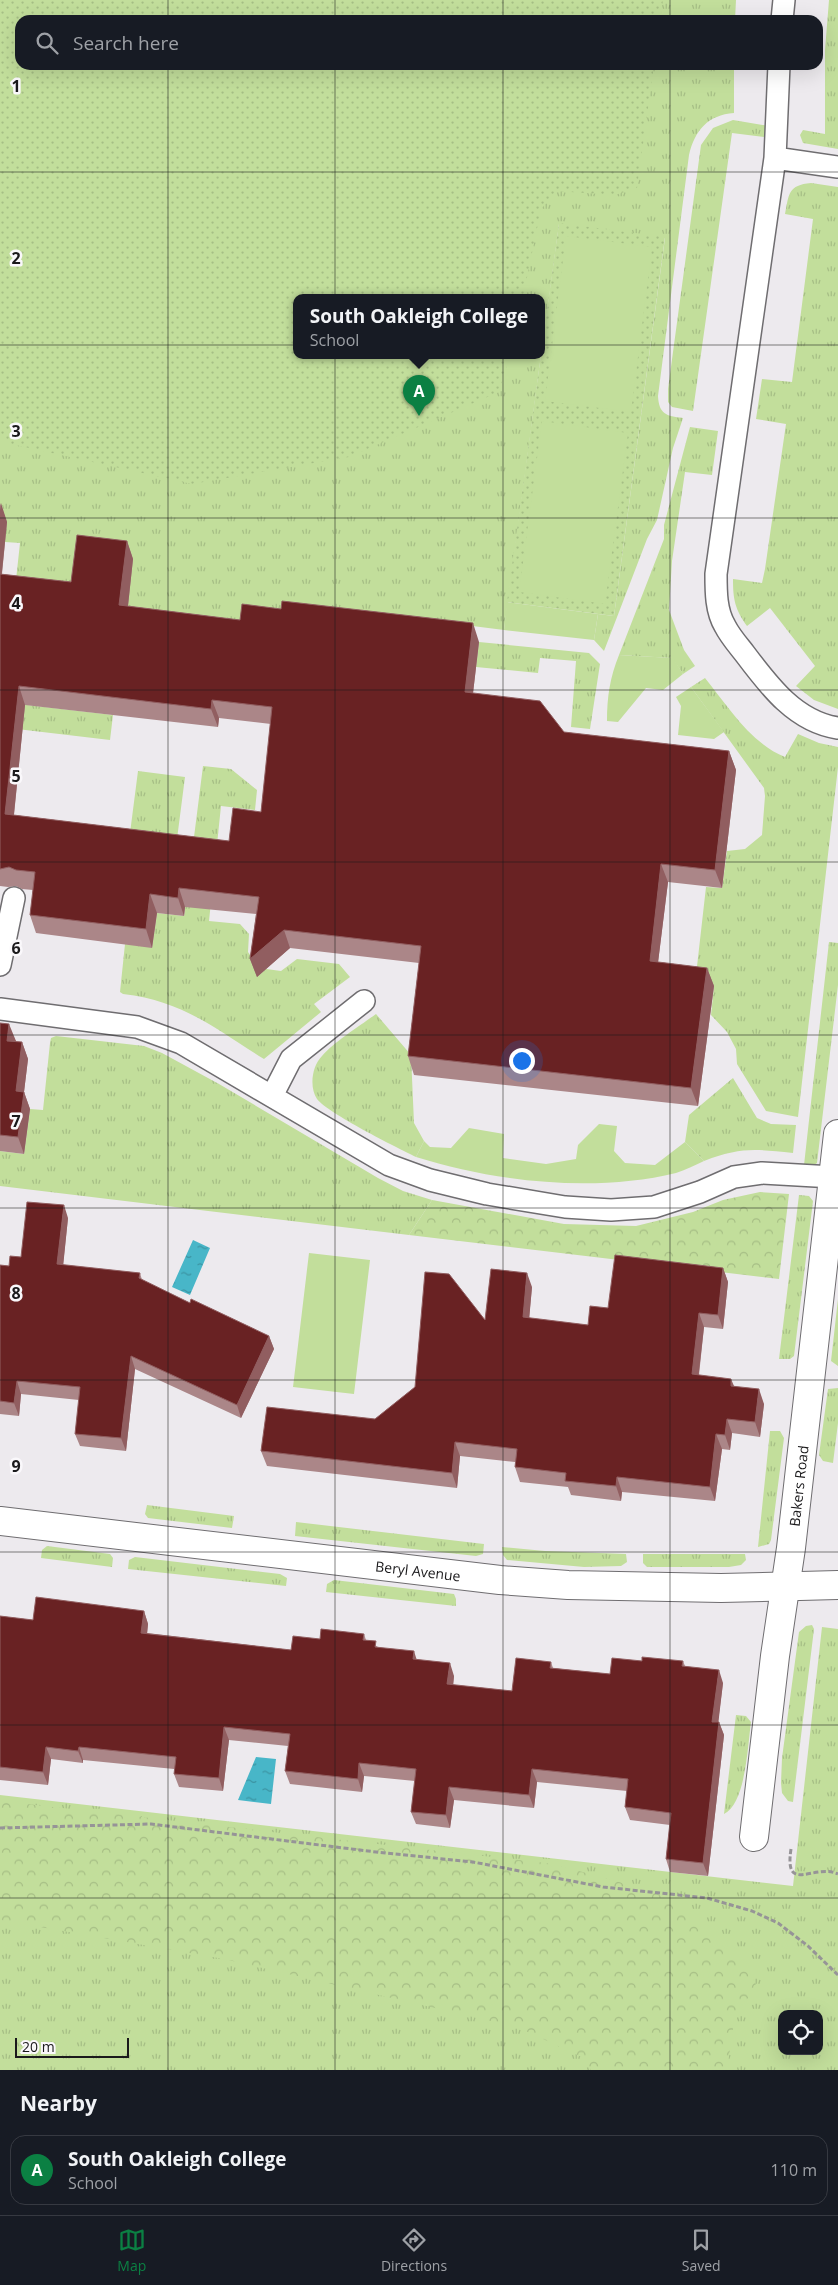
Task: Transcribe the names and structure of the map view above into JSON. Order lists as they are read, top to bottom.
{
  "streets": {
    "street": ["Bakers Road", "Beryl Avenue"]
  },
  "crossings": [
    ["Bakers Road", "Beryl Avenue"]
  ],
  "scale_bar": "20 m",
  "page": {
    "search": "Search here",
    "popup": ["South Oakleigh College", "School"],
    "pins": "A",
    "scale": "20 m",
    "heading": "Nearby",
    "list": [
      {
        "mark": "A",
        "name": "South Oakleigh College",
        "note": "School",
        "value": "110 m"
      }
    ],
    "nav": ["Map", "Directions", "Saved"]
  },
  "grid": {
    "rows": [
      "1",
      "2",
      "3",
      "4",
      "5",
      "6",
      "7",
      "8",
      "9"
    ]
  }
}
